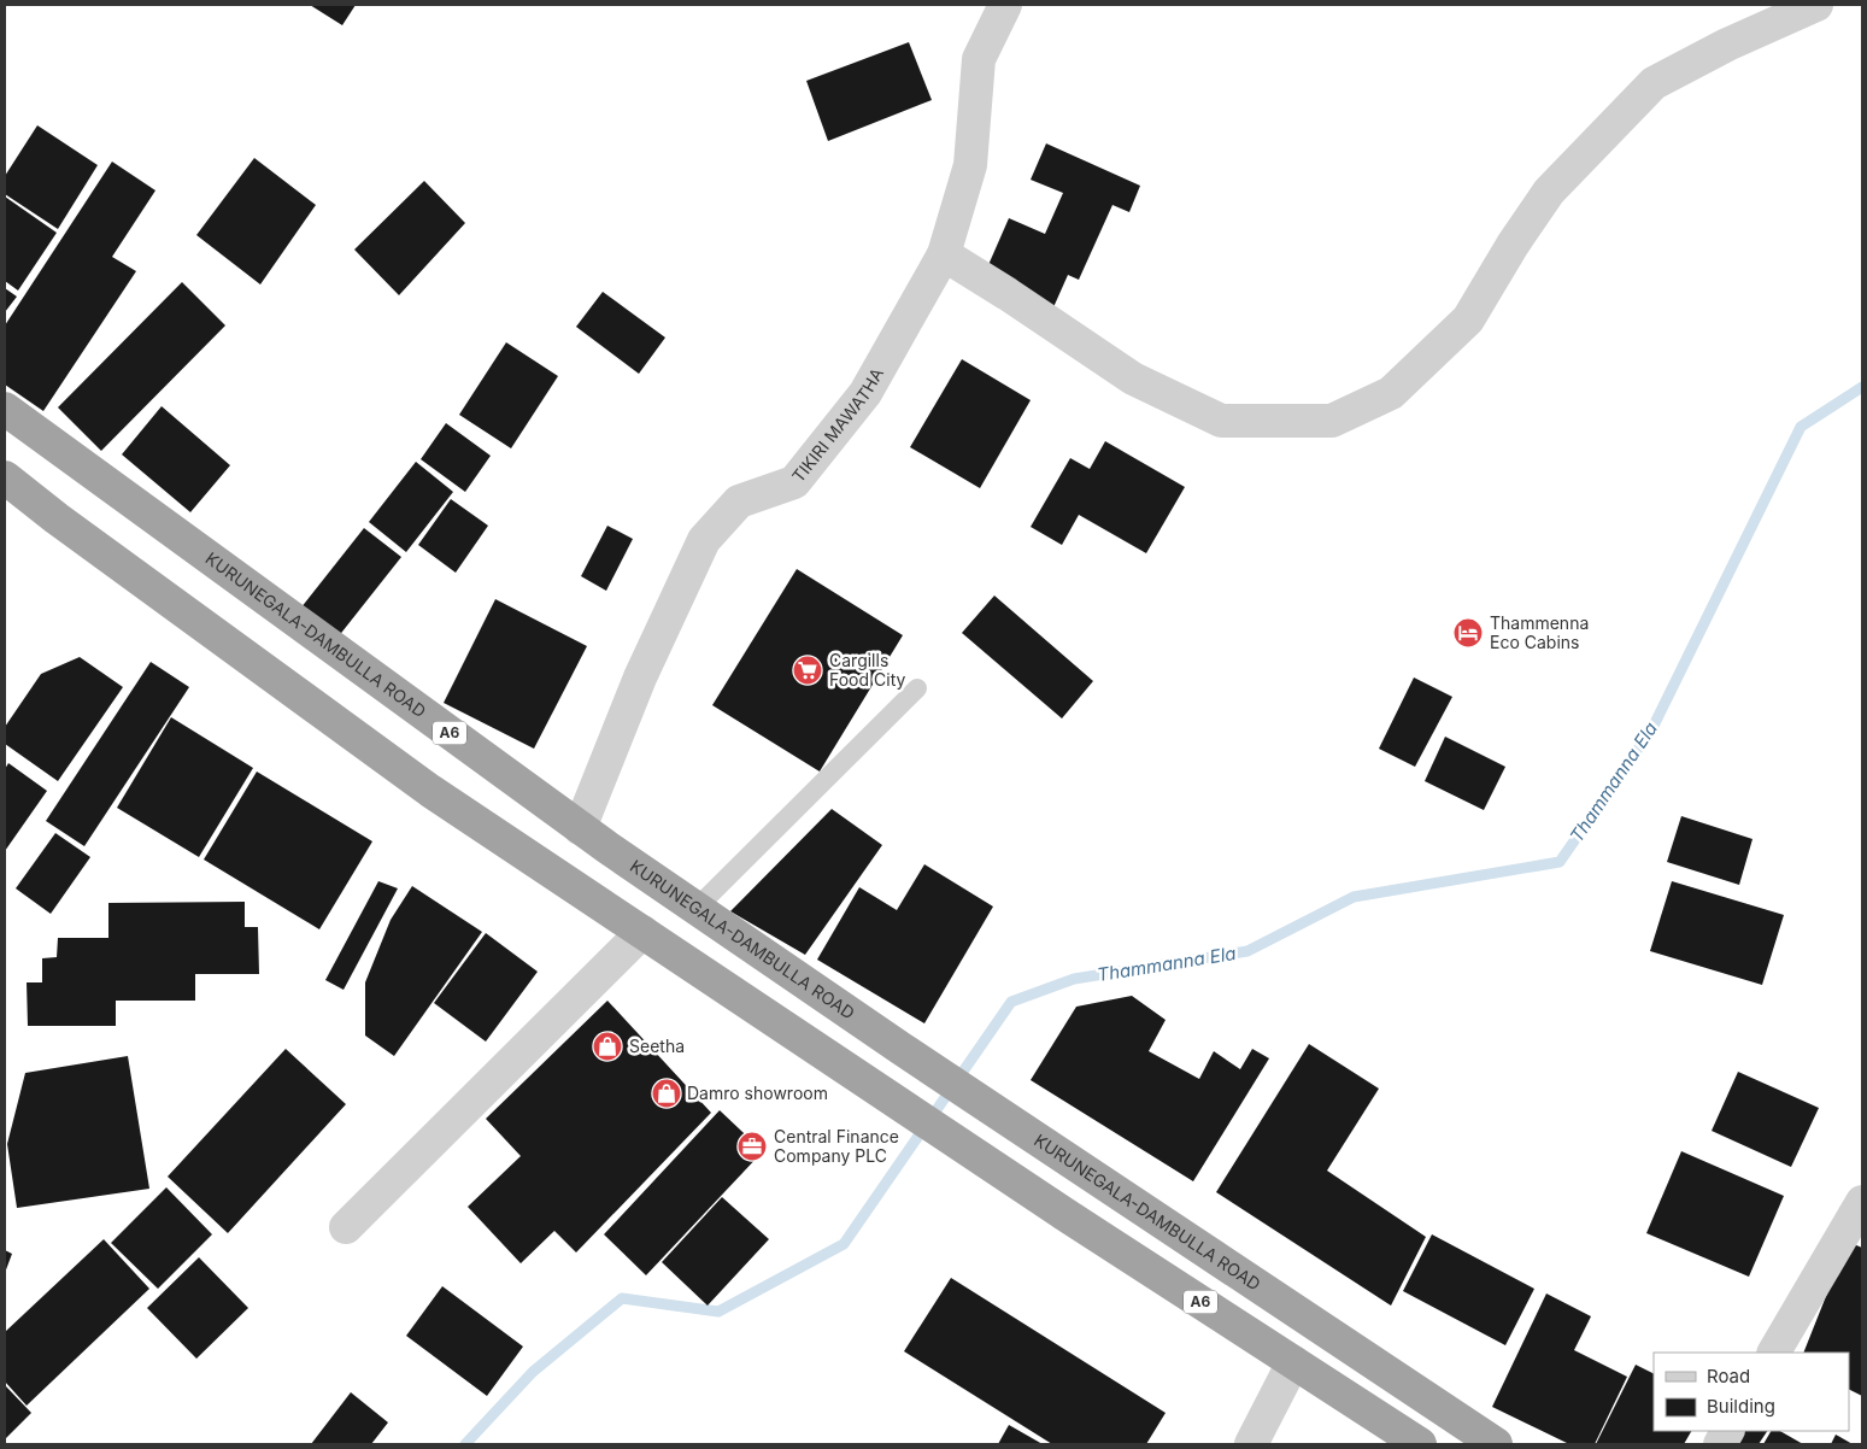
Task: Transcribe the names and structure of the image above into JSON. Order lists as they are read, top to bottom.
{
  "streets": {
    "highway": ["KURUNEGALA-DAMBULLA ROAD", "A6"],
    "street": ["TIKIRI MAWATHA"]
  },
  "crossings": [
    ["TIKIRI MAWATHA", "KURUNEGALA-DAMBULLA ROAD"]
  ],
  "water": ["Thammanna Ela"],
  "places": {
    "hotel": ["Thammenna Eco Cabins"],
    "supermarket": ["Cargills Food City"],
    "shop": ["Seetha", "Damro showroom"],
    "office": ["Central Finance Company PLC"]
  },
  "legend": ["Road", "Building"]
}
